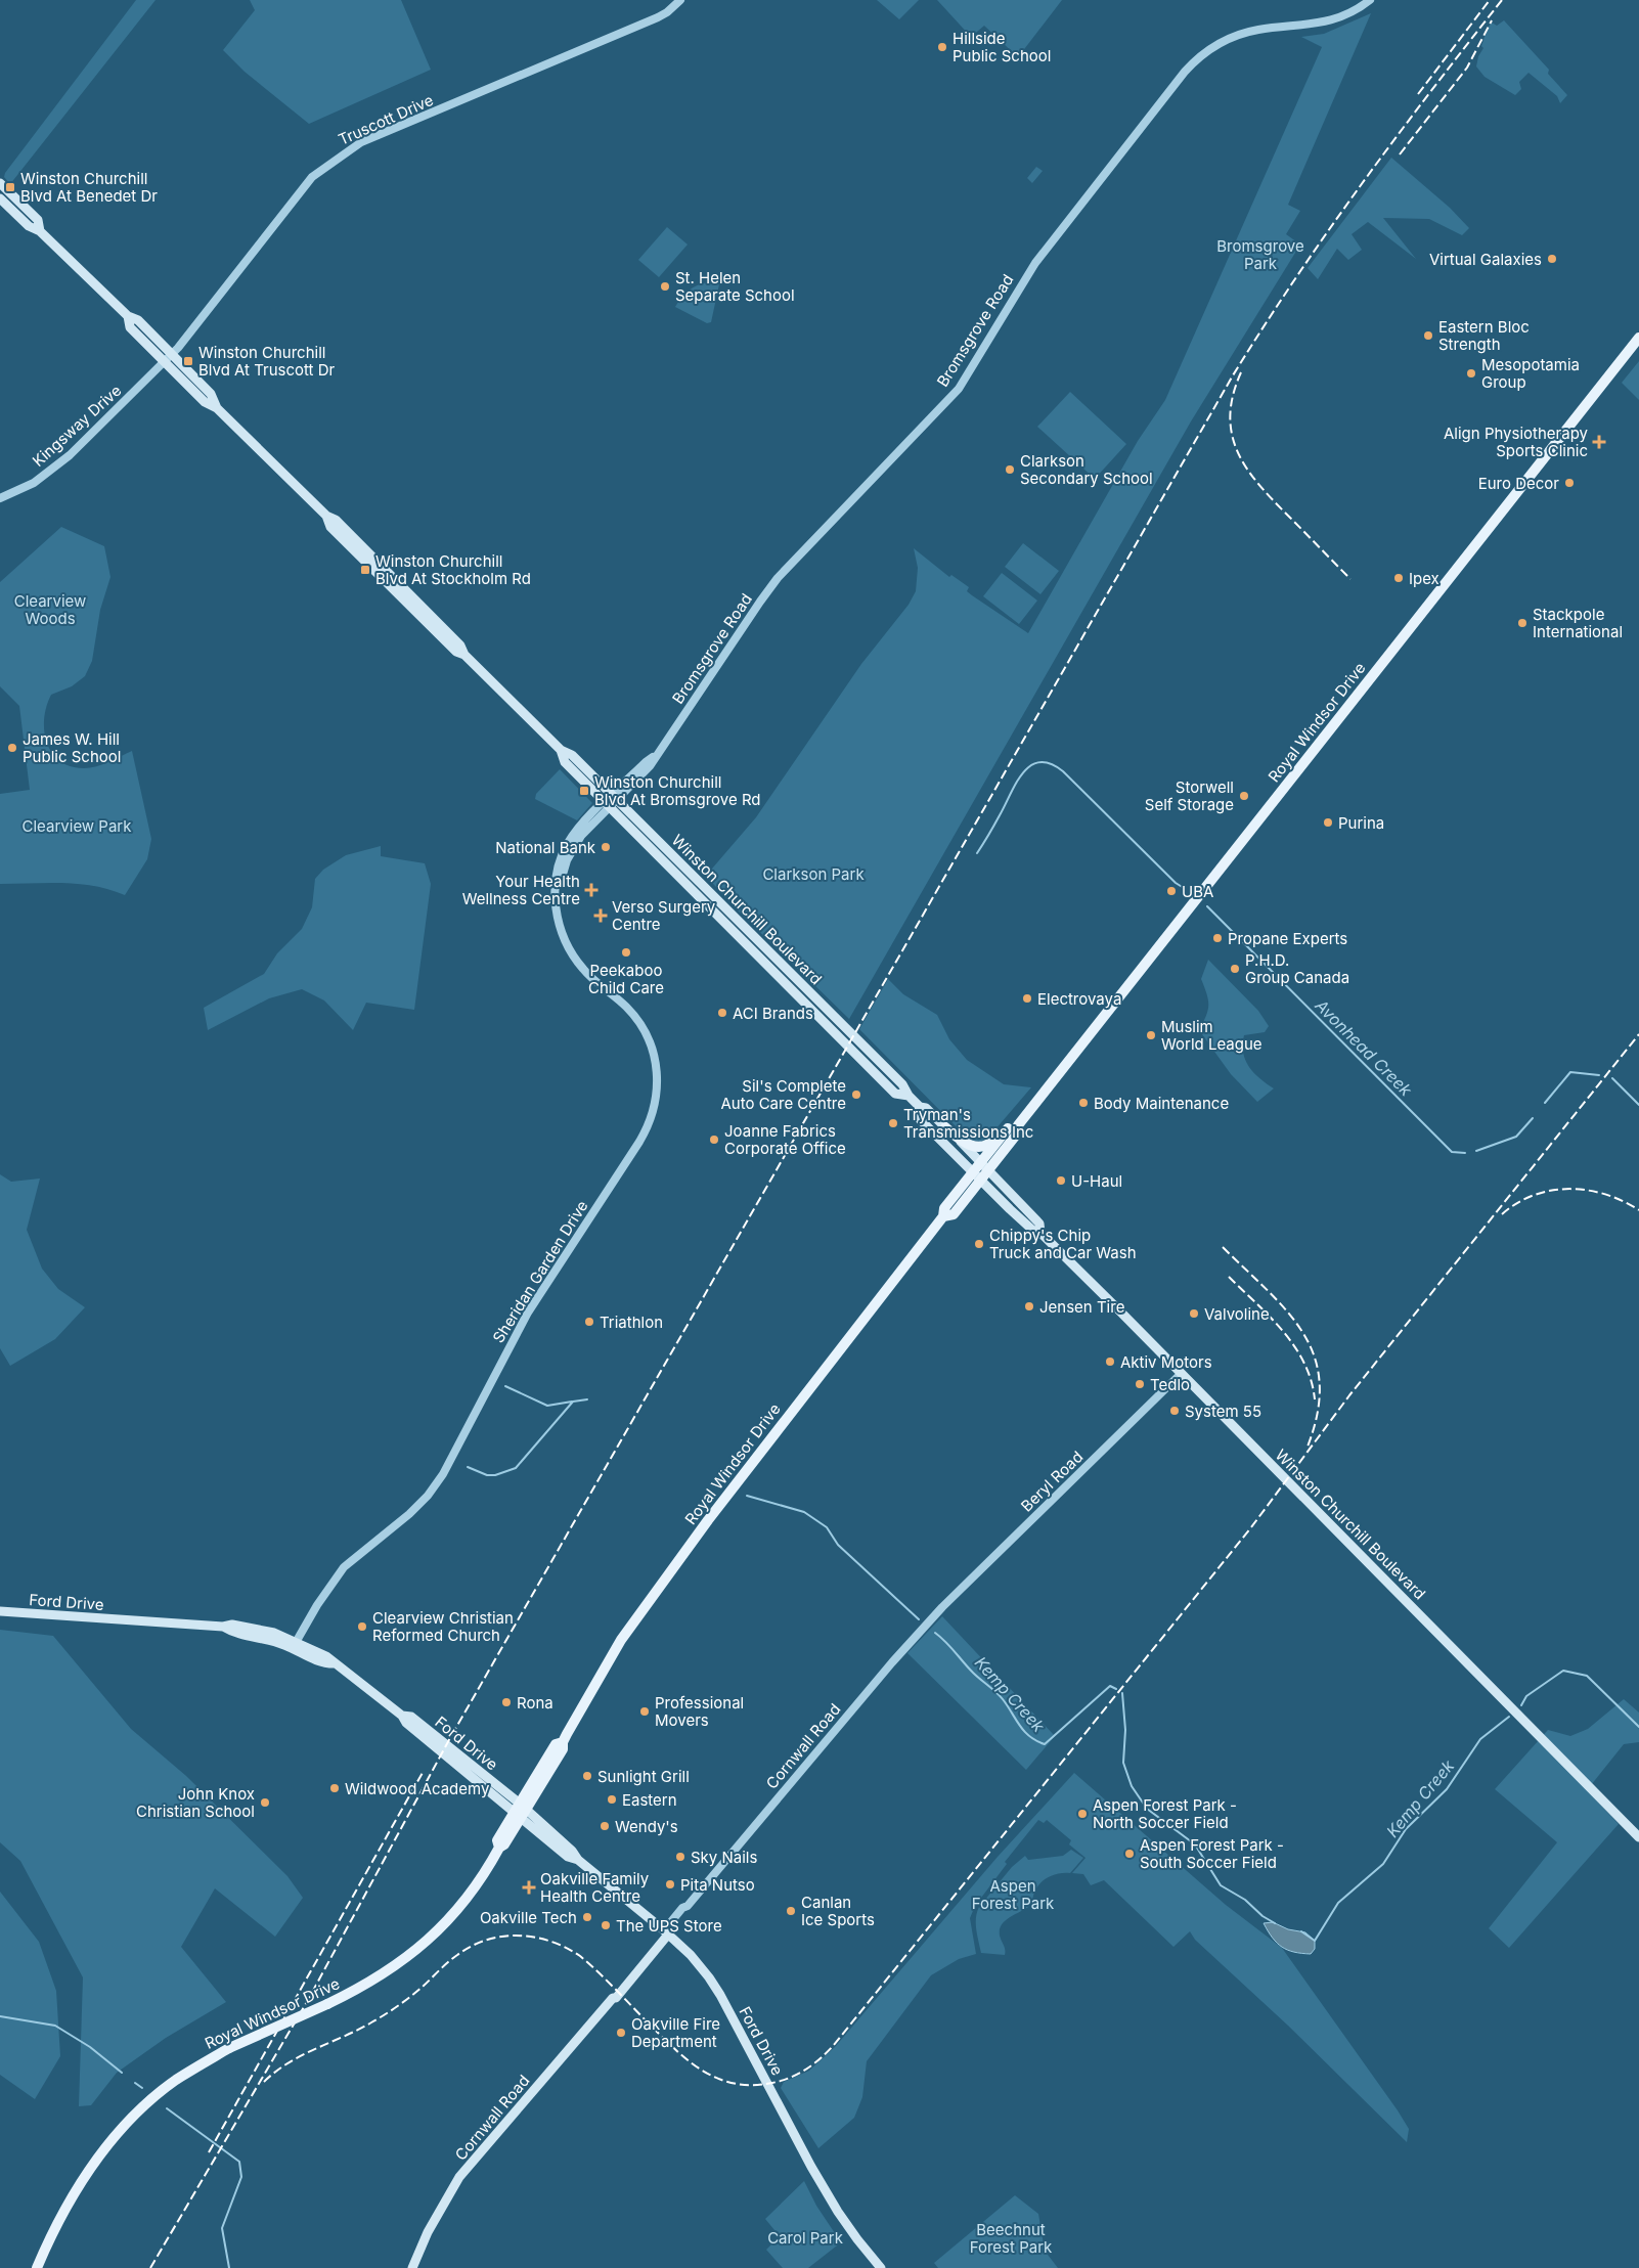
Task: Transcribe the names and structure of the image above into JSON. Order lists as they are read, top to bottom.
{
  "streets": {
    "main road": [
      "Royal Windsor Drive",
      "Winston Churchill Boulevard",
      "Ford Drive",
      "Cornwall Road"
    ],
    "street": [
      "Truscott Drive",
      "Bromsgrove Road",
      "Kingsway Drive",
      "Sheridan Garden Drive",
      "Beryl Road"
    ]
  },
  "crossings": [
    ["Truscott Drive", "Kingsway Drive"],
    ["Truscott Drive", "Winston Churchill Boulevard"],
    ["Bromsgrove Road", "Winston Churchill Boulevard"],
    ["Bromsgrove Road", "Sheridan Garden Drive"],
    ["Kingsway Drive", "Winston Churchill Boulevard"],
    ["Royal Windsor Drive", "Winston Churchill Boulevard"],
    ["Royal Windsor Drive", "Ford Drive"],
    ["Winston Churchill Boulevard", "Sheridan Garden Drive"],
    ["Winston Churchill Boulevard", "Beryl Road"],
    ["Sheridan Garden Drive", "Ford Drive"],
    ["Beryl Road", "Cornwall Road"],
    ["Ford Drive", "Cornwall Road"]
  ],
  "water": ["Avonhead Creek", "Kemp Creek"],
  "parks": [
    "Bromsgrove Park",
    "Clearview Woods",
    "Clearview Park",
    "Clarkson Park",
    "Aspen Forest Park",
    "Beechnut Forest Park",
    "Carol Park"
  ],
  "places": {
    "other": [
      "Hillside Public School",
      "Virtual Galaxies",
      "St. Helen Separate School",
      "Eastern Bloc Strength",
      "Mesopotamia Group",
      "Clarkson Secondary School",
      "Euro Decor",
      "Ipex",
      "Stackpole International",
      "James W. Hill Public School",
      "Storwell Self Storage",
      "Purina",
      "National Bank",
      "UBA",
      "Propane Experts",
      "Peekaboo Child Care",
      "P.H.D. Group Canada",
      "Electrovaya",
      "ACI Brands",
      "Muslim World League",
      "Sil's Complete Auto Care Centre",
      "Body Maintenance",
      "Tryman's Transmissions Inc",
      "Joanne Fabrics Corporate Office",
      "U-Haul",
      "Chippy's Chip Truck and Car Wash",
      "Jensen Tire",
      "Valvoline",
      "Triathlon",
      "Aktiv Motors",
      "Tedlo",
      "System 55",
      "Clearview Christian Reformed Church",
      "Rona",
      "Professional Movers",
      "Sunlight Grill",
      "Wildwood Academy",
      "Eastern",
      "John Knox Christian School",
      "Aspen Forest Park - North Soccer Field",
      "Wendy's",
      "Aspen Forest Park - South Soccer Field",
      "Sky Nails",
      "Pita Nutso",
      "Canlan Ice Sports",
      "Oakville Tech",
      "The UPS Store",
      "Oakville Fire Department"
    ],
    "transit": [
      "Winston Churchill Blvd At Benedet Dr",
      "Winston Churchill Blvd At Truscott Dr",
      "Winston Churchill Blvd At Stockholm Rd",
      "Winston Churchill Blvd At Bromsgrove Rd"
    ],
    "health": [
      "Align Physiotherapy Sports Clinic",
      "Your Health Wellness Centre",
      "Verso Surgery Centre",
      "Oakville Family Health Centre"
    ]
  }
}
